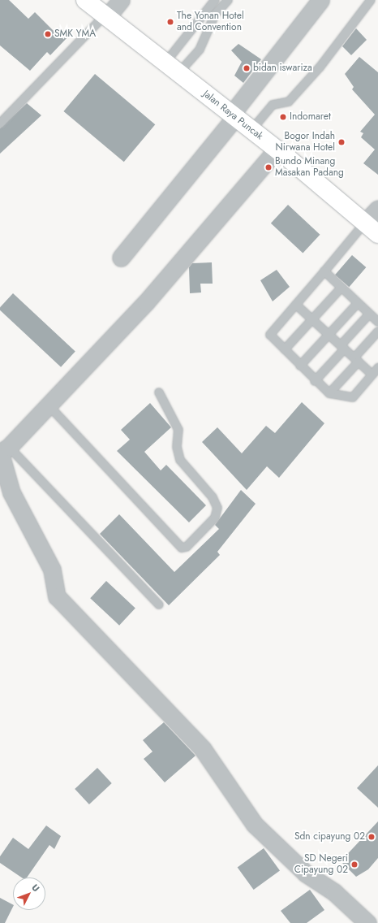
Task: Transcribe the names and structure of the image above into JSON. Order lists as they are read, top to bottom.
{
  "streets": {
    "highway": ["Jalan Raya Puncak"]
  },
  "places": [
    "The Yonan Hotel and Convention",
    "SMK YMA",
    "bidan iswariza",
    "Indomaret",
    "Bogor Indah Nirwana Hotel",
    "Bundo Minang Masakan Padang",
    "Sdn cipayung 02",
    "SD Negeri Cipayung 02"
  ],
  "north": "top right"
}
